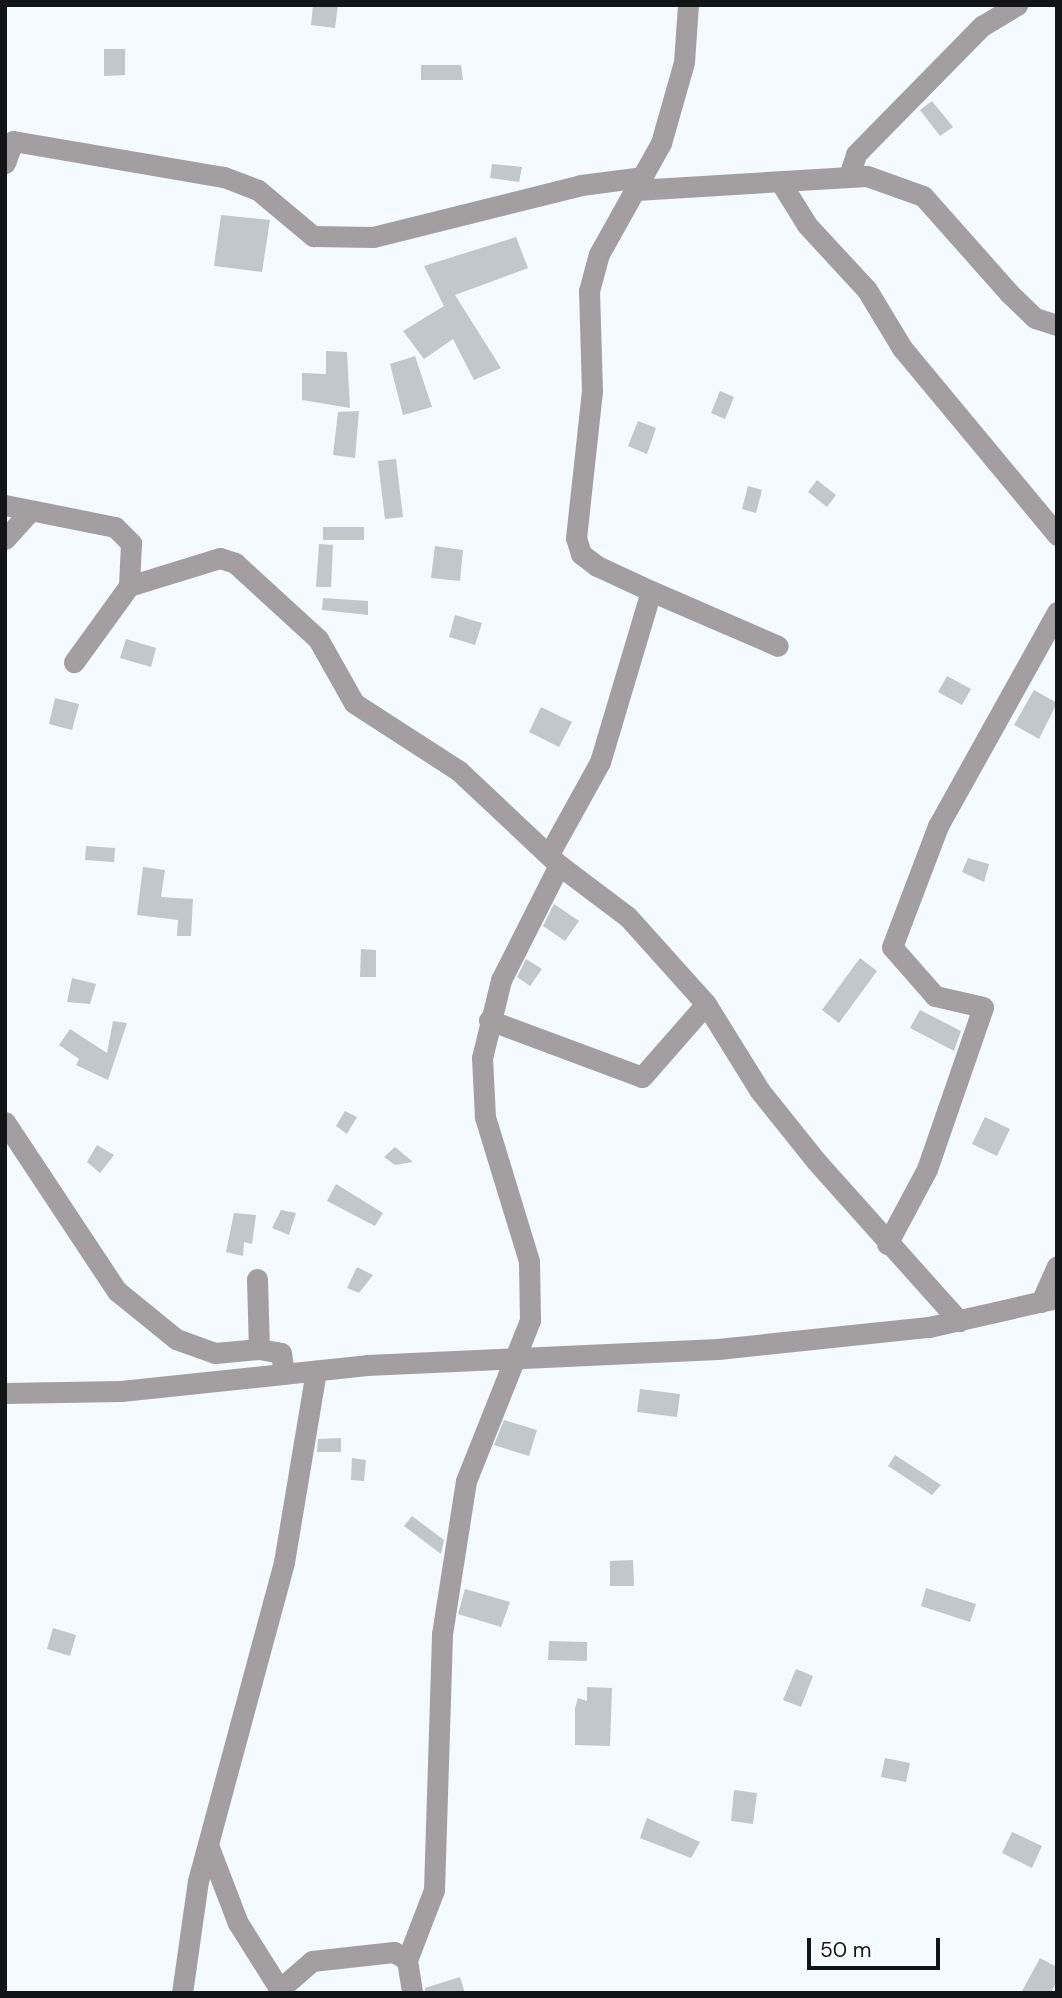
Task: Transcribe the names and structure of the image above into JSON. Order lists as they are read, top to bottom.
{
  "scale_bar": "50 m"
}
